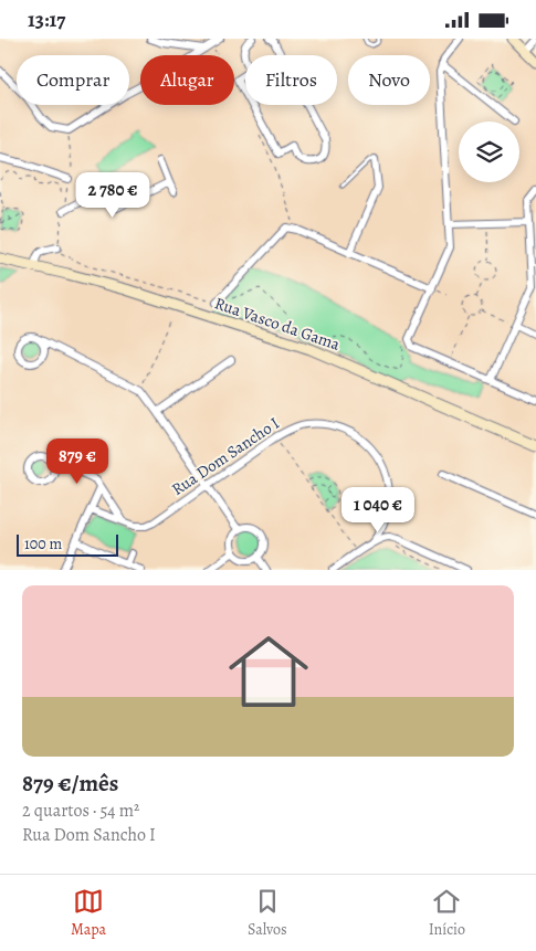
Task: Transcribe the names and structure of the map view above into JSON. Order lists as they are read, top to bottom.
{
  "streets": {
    "street": ["Rua Vasco da Gama", "Rua Dom Sancho I"]
  },
  "scale_bar": "100 m",
  "page": {
    "status": "13:17",
    "chip": [
      "Comprar",
      "Alugar",
      "Filtros",
      "Novo"
    ],
    "price": ["2 780 €", "879 €", "1 040 €"],
    "scale": "100 m",
    "list": [
      {
        "name": "879 €/mês",
        "note": "2 quartos · 54 m² · Rua Dom Sancho I"
      }
    ],
    "tabs": ["Mapa", "Salvos", "Início"]
  }
}
